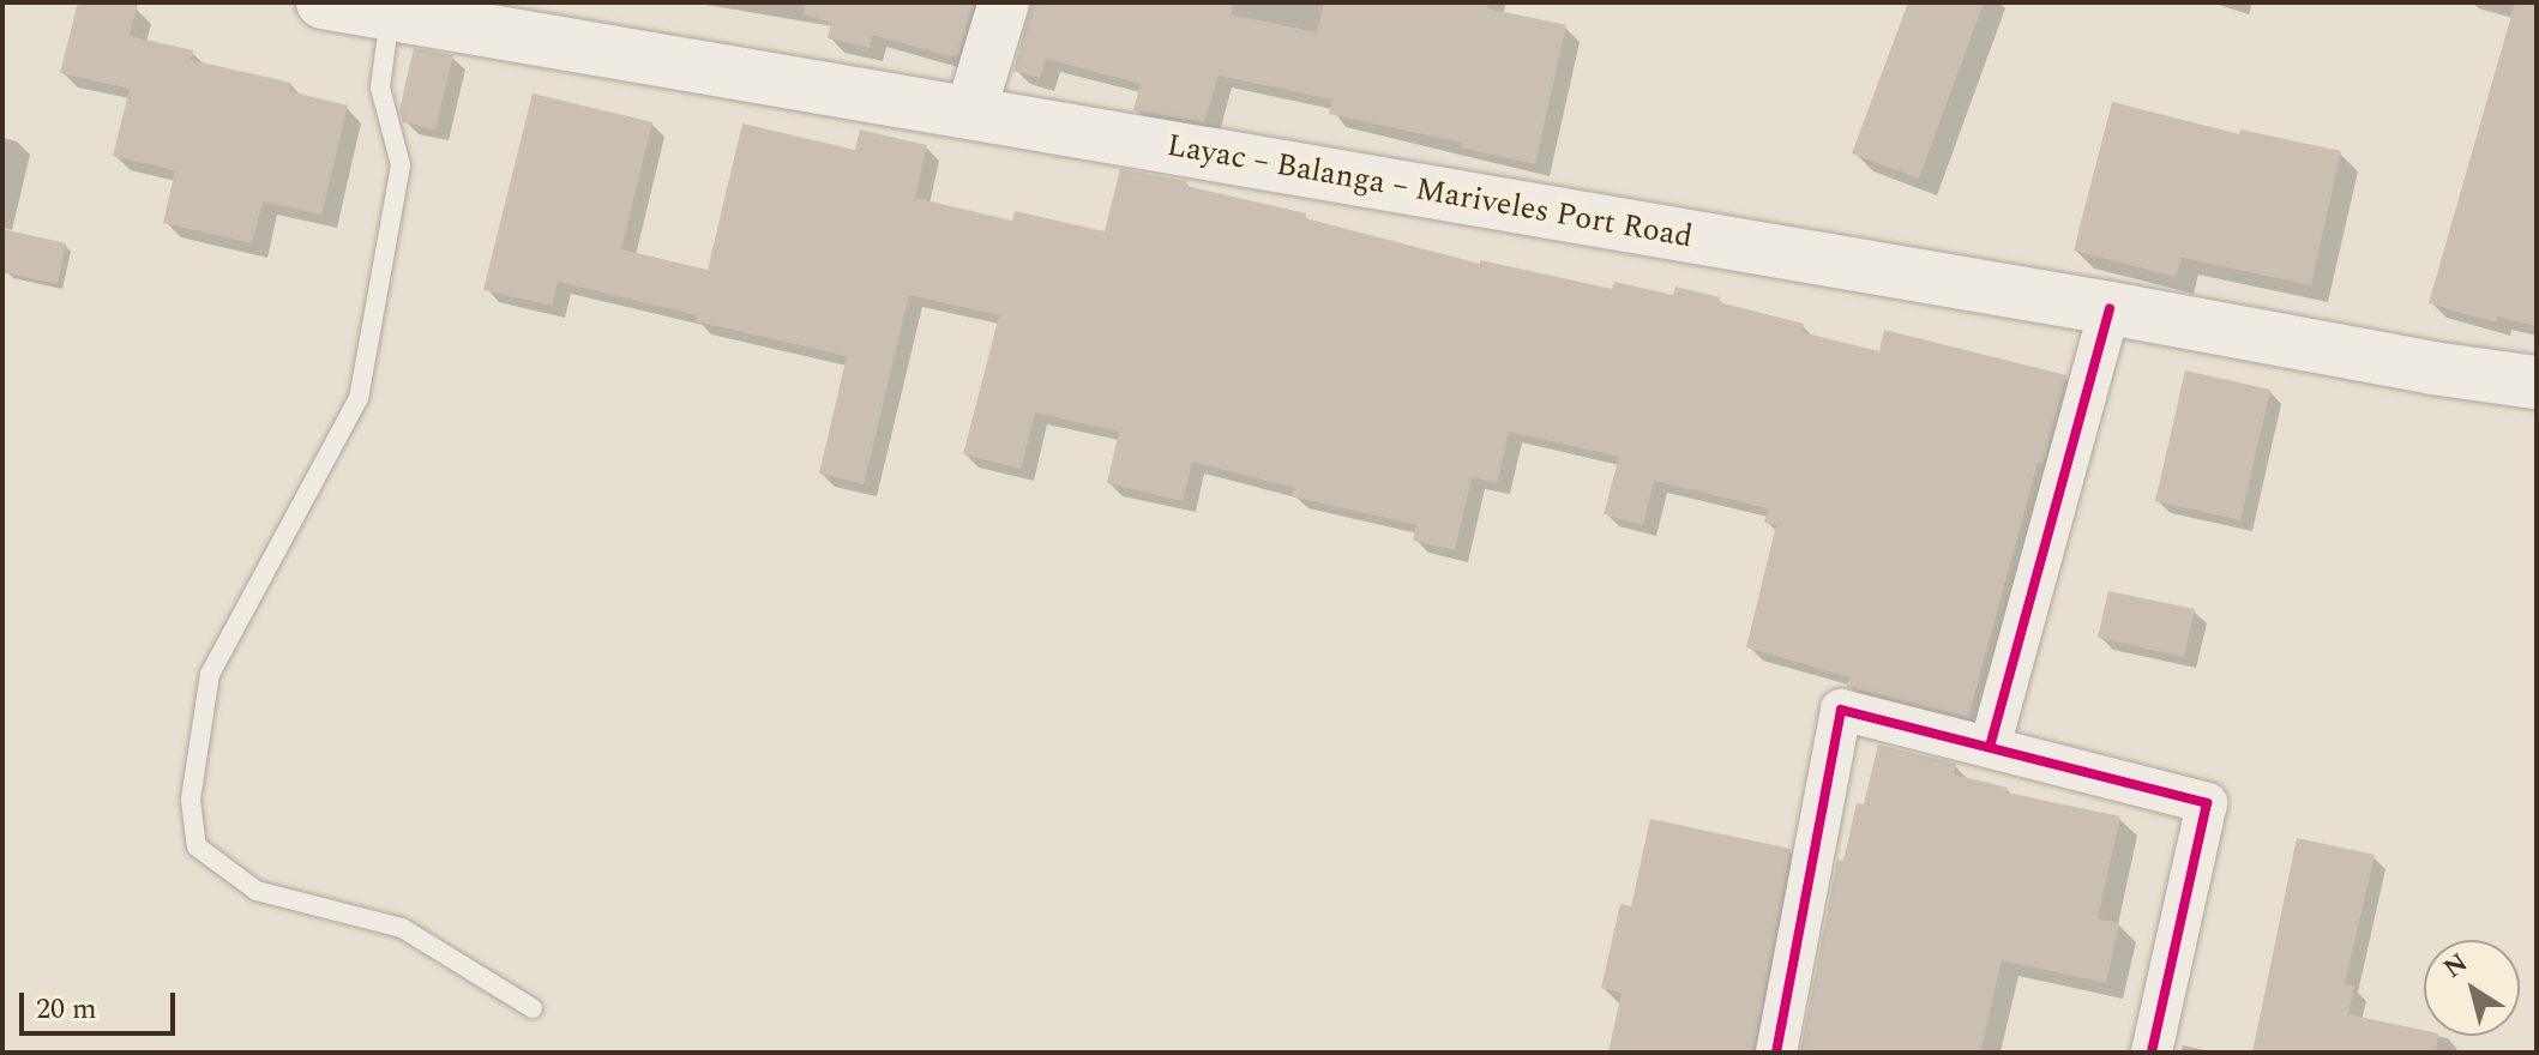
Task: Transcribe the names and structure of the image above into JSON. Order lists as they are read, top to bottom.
{
  "streets": {
    "main road": ["Layac – Balanga – Mariveles Port Road"]
  },
  "scale_bar": "20 m",
  "north": "top left"
}
